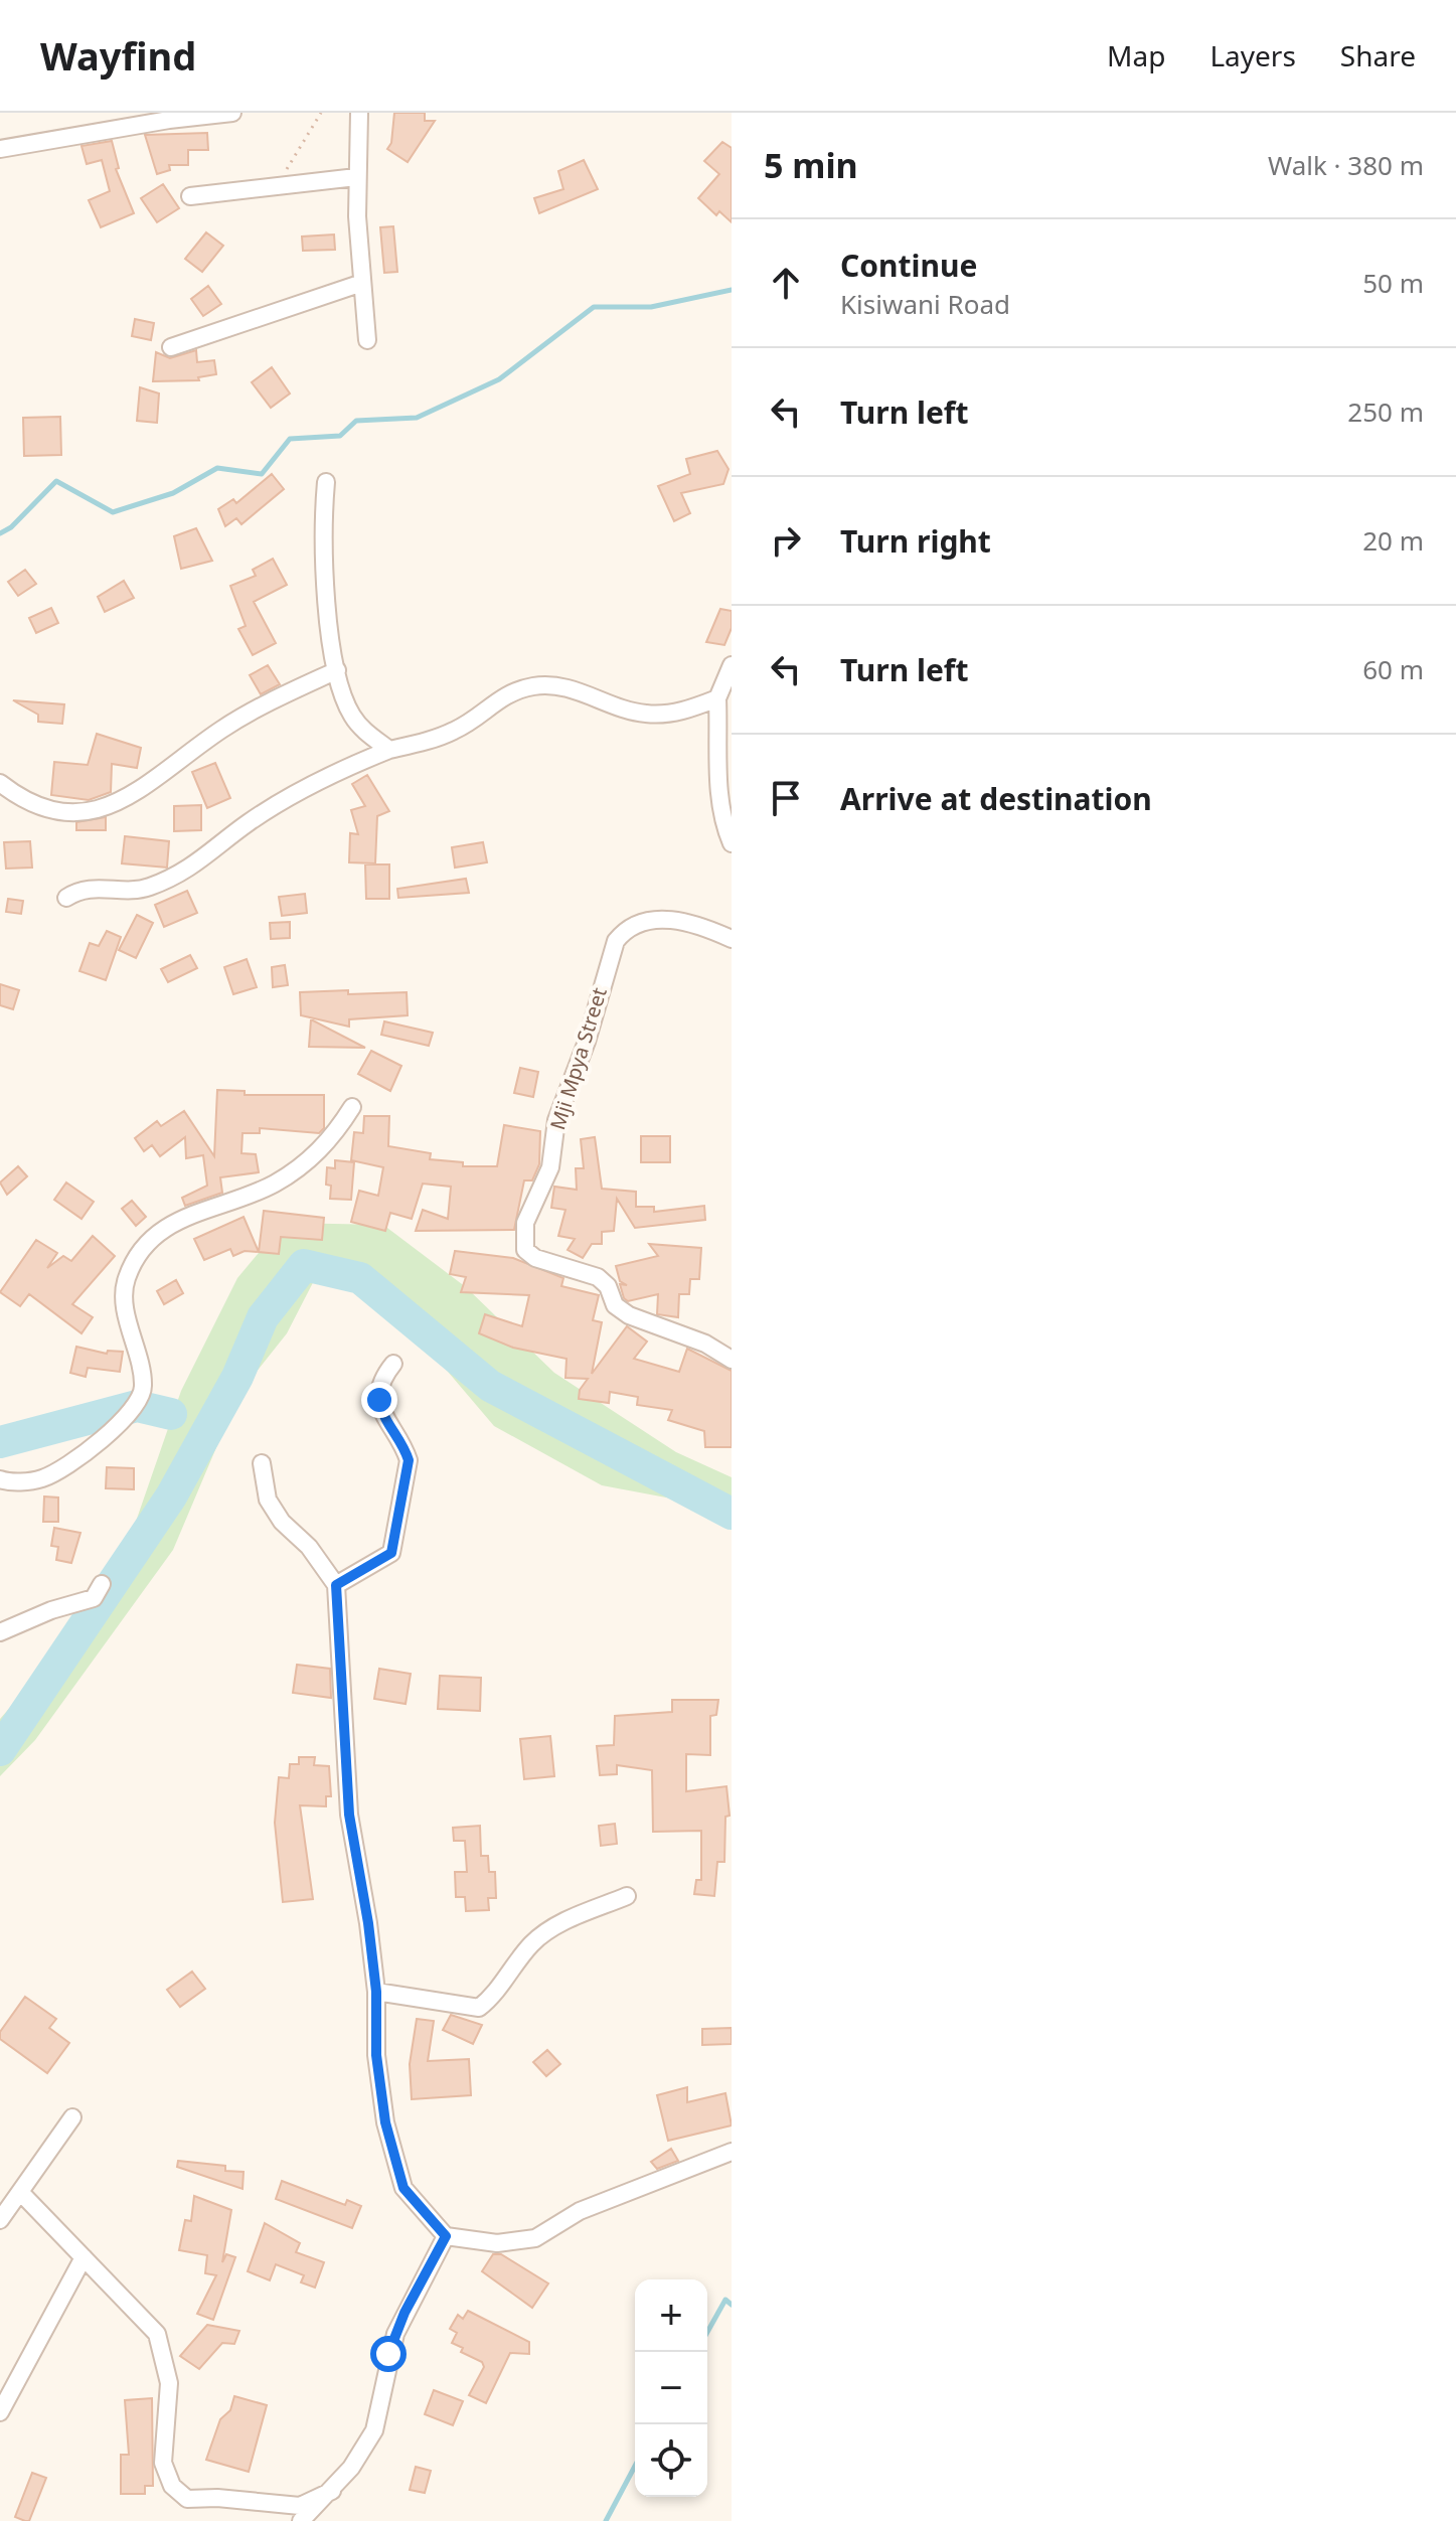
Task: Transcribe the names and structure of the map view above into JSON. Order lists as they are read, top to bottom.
{
  "streets": {
    "street": ["Mji Mpya Street"]
  },
  "page": {
    "header": "Wayfind",
    "nav": ["Map", "Layers", "Share"],
    "heading": ["5 min", "Walk · 380 m"],
    "list": [
      ["Continue", "Kisiwani Road", "50 m"],
      ["Turn left", "250 m"],
      ["Turn right", "20 m"],
      ["Turn left", "60 m"],
      "Arrive at destination"
    ],
    "map_buttons": ["+", "−"]
  }
}
